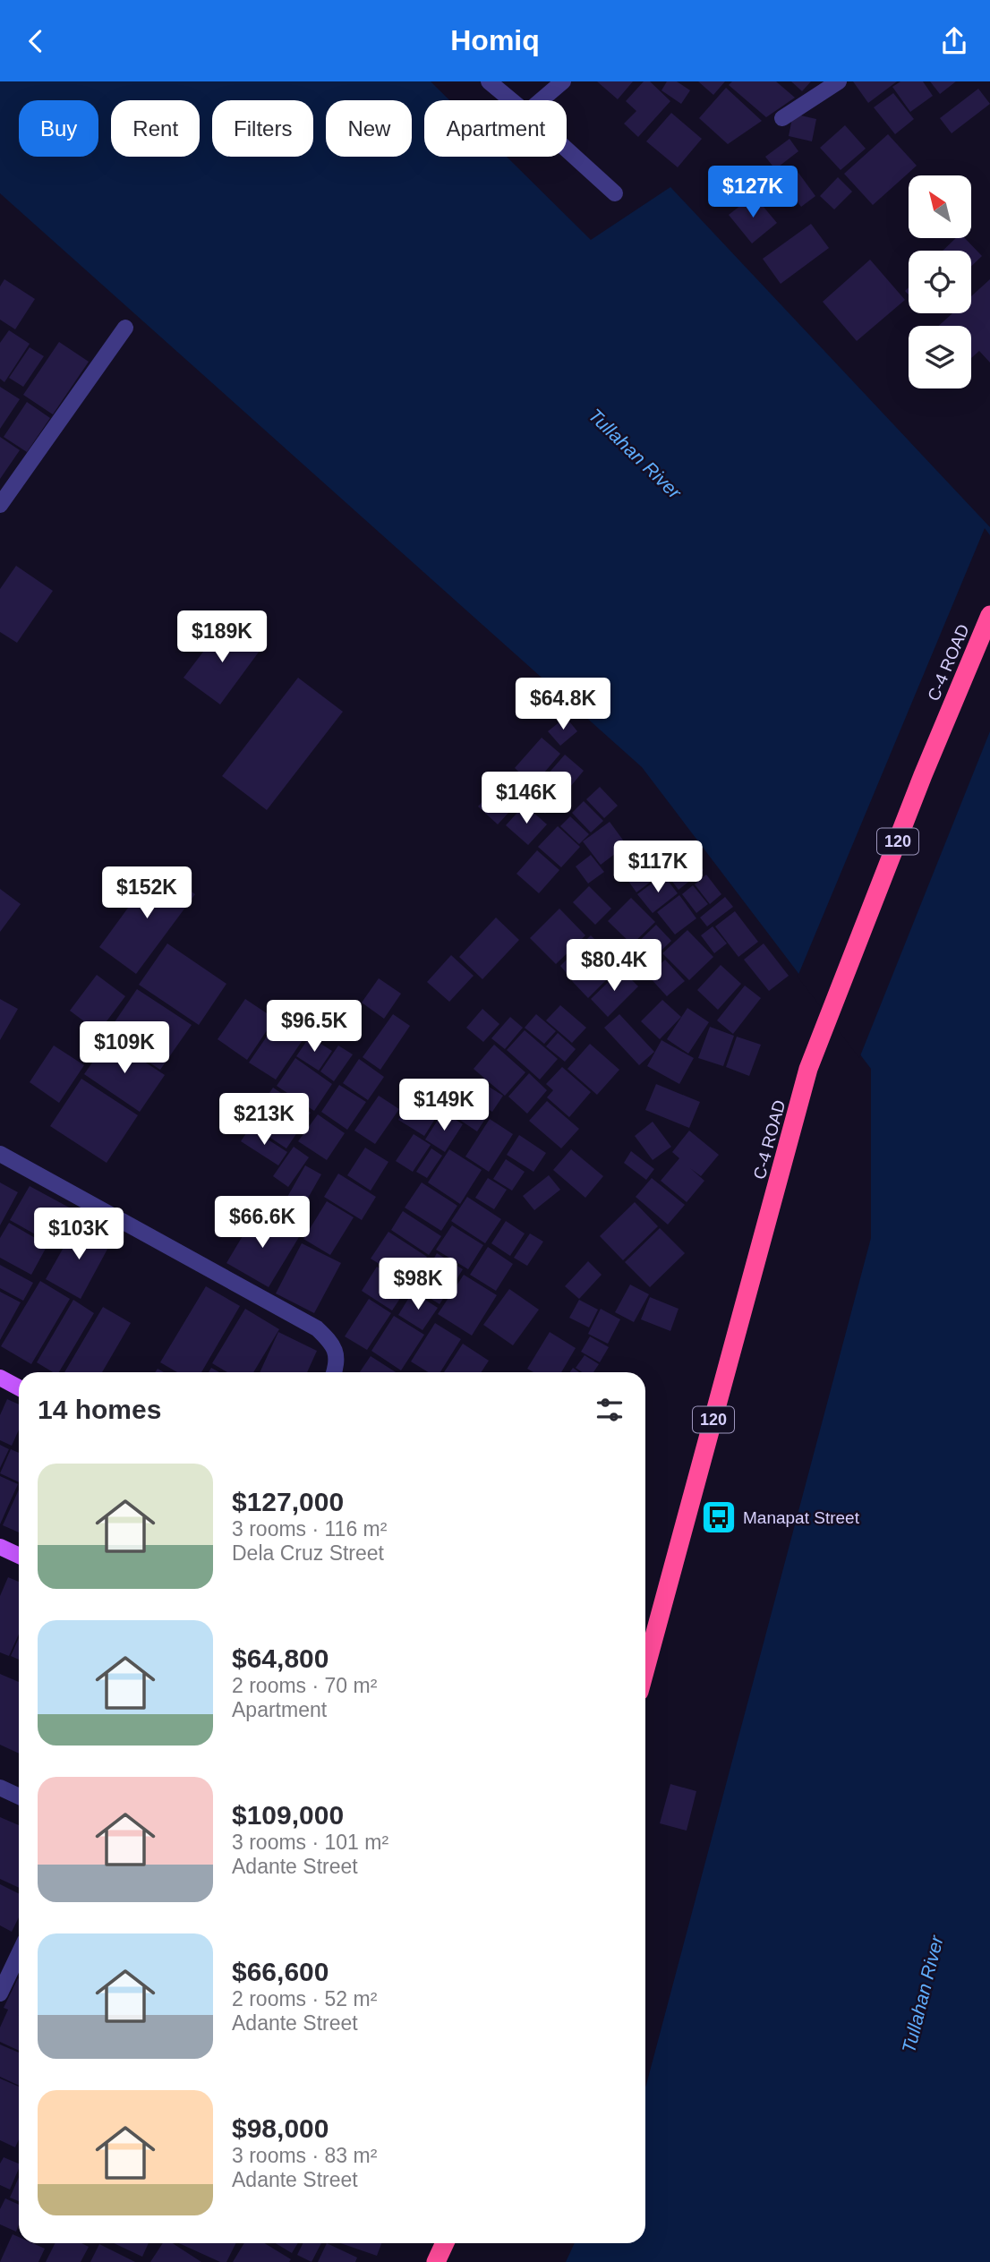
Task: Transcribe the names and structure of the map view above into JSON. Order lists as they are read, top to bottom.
{
  "streets": {
    "highway": ["C-4 ROAD", "120"]
  },
  "water": ["Tullahan River"],
  "places": {
    "bus stop": ["Manapat Street"]
  },
  "north": "top left",
  "page": {
    "header": "Homiq",
    "chip": [
      "Buy",
      "Rent",
      "Filters",
      "New",
      "Apartment"
    ],
    "price": [
      "$127K",
      "$189K",
      "$64.8K",
      "$146K",
      "$117K",
      "$152K",
      "$80.4K",
      "$96.5K",
      "$109K",
      "$149K",
      "$213K",
      "$66.6K",
      "$103K",
      "$98K"
    ],
    "heading": "14 homes",
    "list": [
      {
        "name": "$127,000",
        "note": "3 rooms · 116 m² · Dela Cruz Street"
      },
      {
        "name": "$64,800",
        "note": "2 rooms · 70 m² · Apartment"
      },
      {
        "name": "$109,000",
        "note": "3 rooms · 101 m² · Adante Street"
      },
      {
        "name": "$66,600",
        "note": "2 rooms · 52 m² · Adante Street"
      },
      {
        "name": "$98,000",
        "note": "3 rooms · 83 m² · Adante Street"
      }
    ]
  }
}
